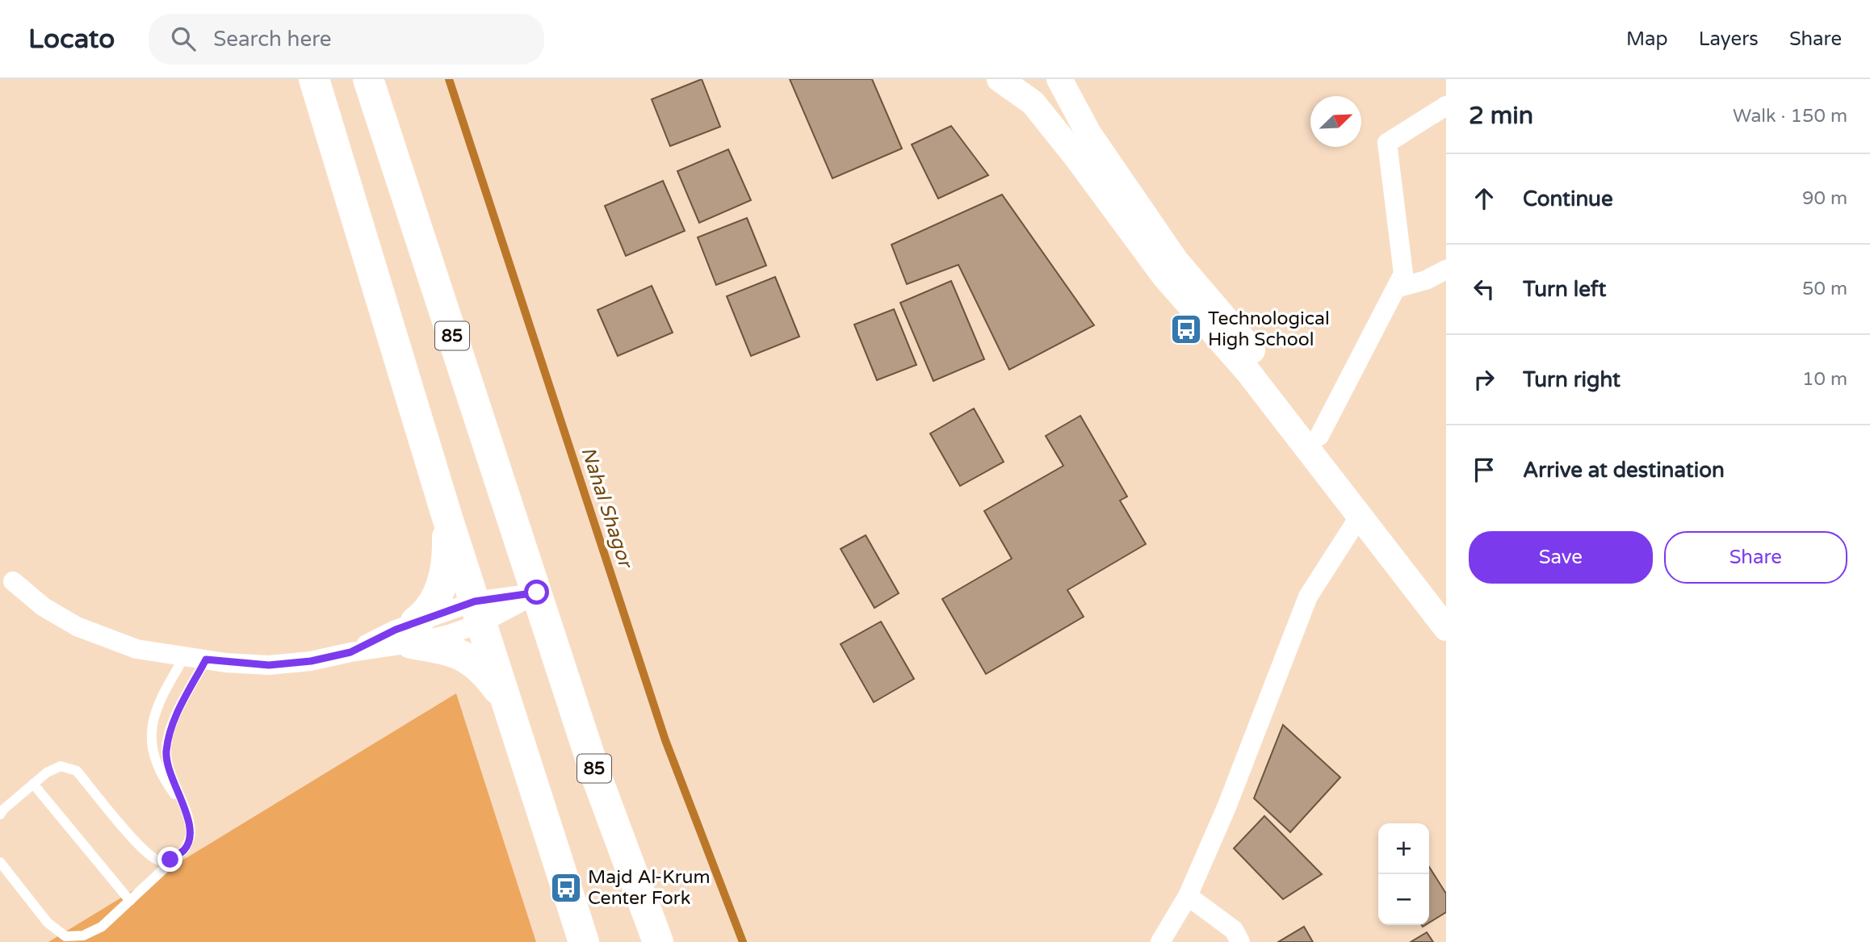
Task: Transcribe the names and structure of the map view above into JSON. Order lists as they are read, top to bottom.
{
  "streets": {
    "highway": ["85"]
  },
  "water": ["Nahal Shagor"],
  "places": {
    "bus stop": ["Technological High School", "Majd Al-Krum Center Fork"]
  },
  "north": "top right",
  "page": {
    "header": "Locato",
    "search": "Search here",
    "nav": ["Map", "Layers", "Share"],
    "heading": ["2 min", "Walk · 150 m"],
    "list": [
      ["Continue", "90 m"],
      ["Turn left", "50 m"],
      ["Turn right", "10 m"],
      "Arrive at destination"
    ],
    "buttons": ["Save", "Share"],
    "map_buttons": ["+", "−"]
  }
}
